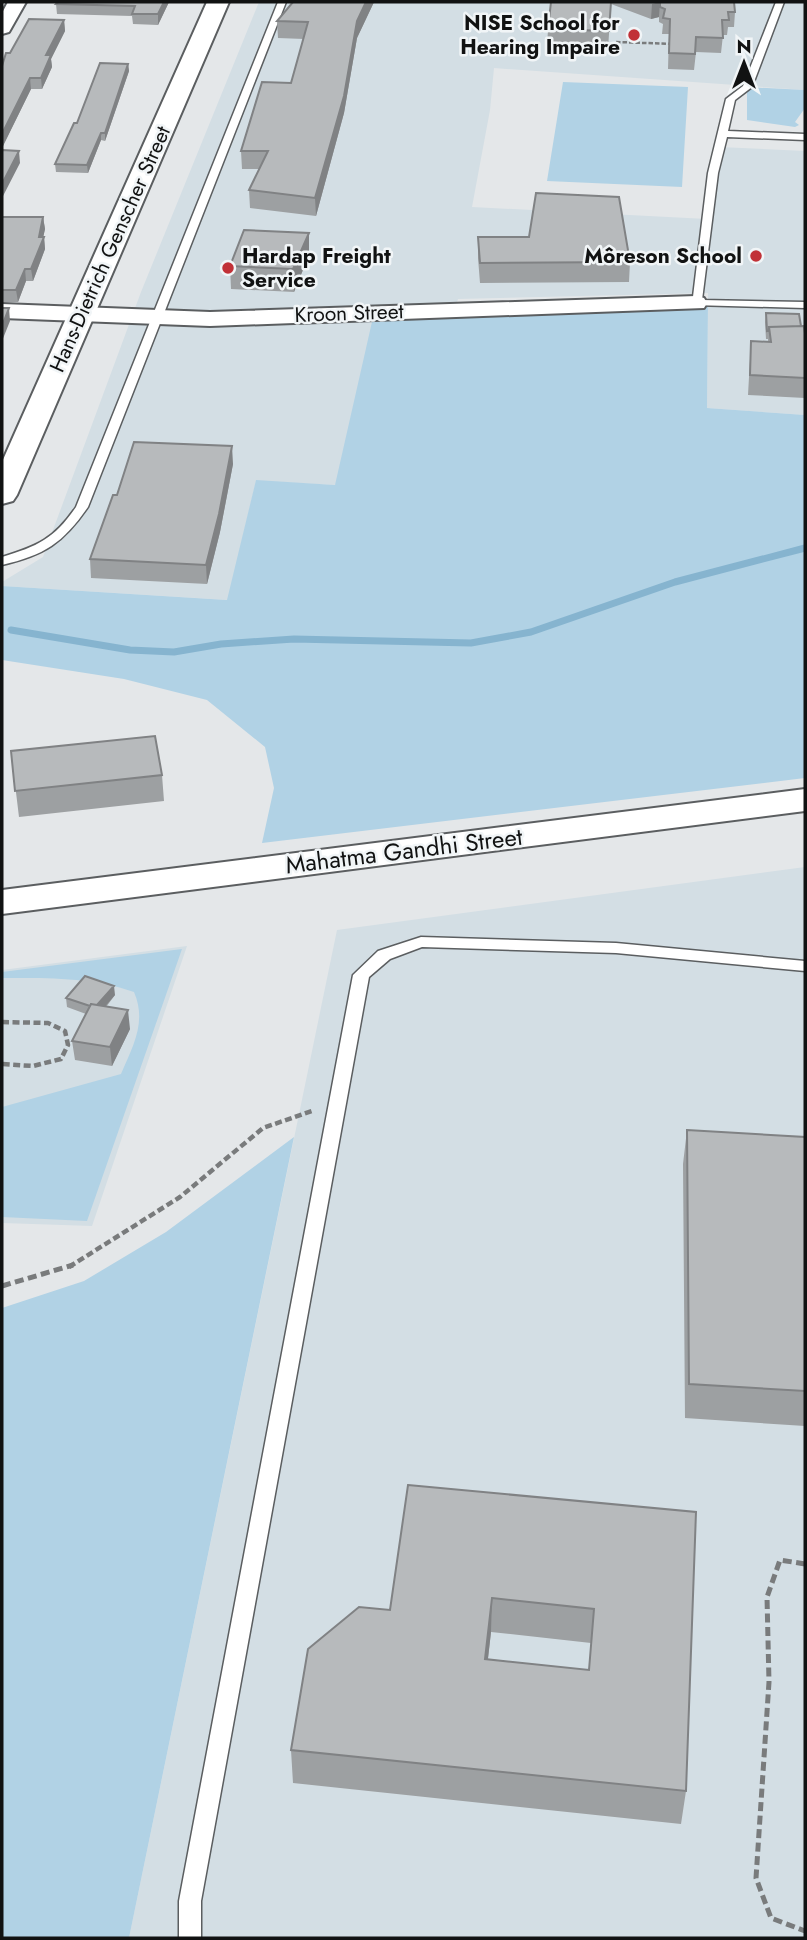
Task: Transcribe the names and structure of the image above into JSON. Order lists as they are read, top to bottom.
{
  "streets": {
    "street": ["Hans-Dietrich Genscher Street", "Kroon Street", "Mahatma Gandhi Street"]
  },
  "crossings": [
    ["Hans-Dietrich Genscher Street", "Kroon Street"]
  ],
  "places": ["NISE School for Hearing Impaire", "Môreson School", "Hardap Freight Service"],
  "north": "top"
}
